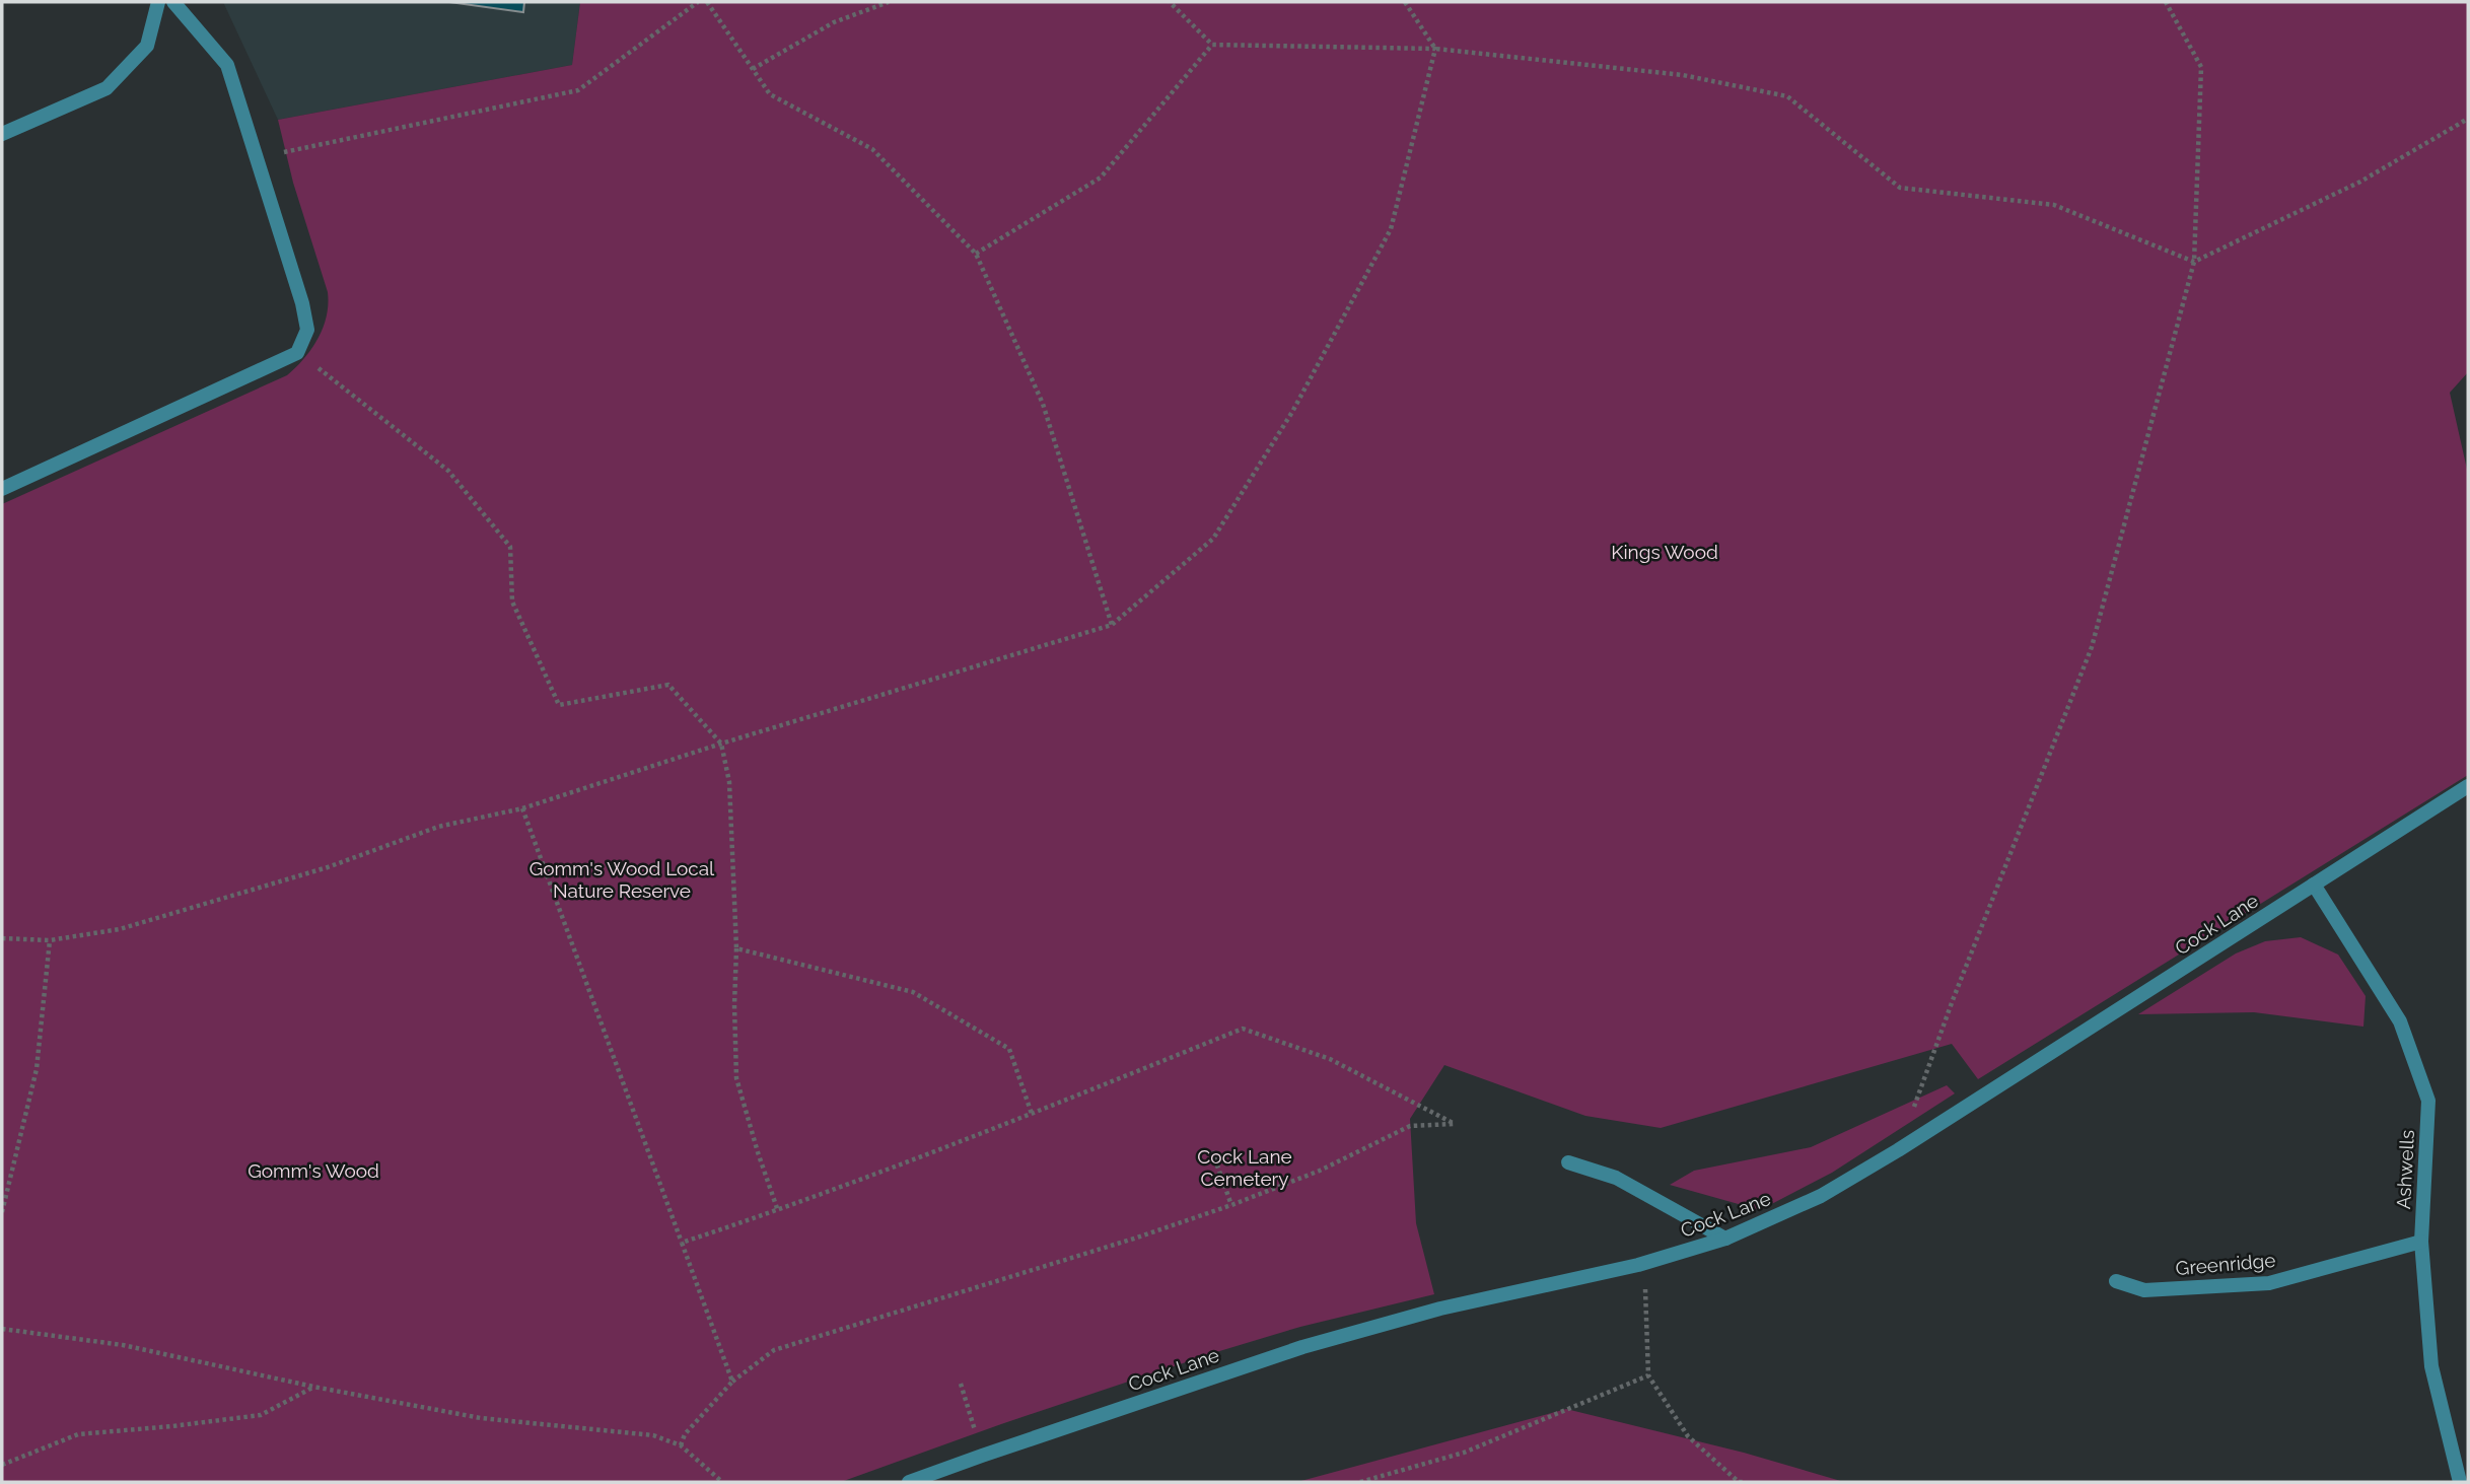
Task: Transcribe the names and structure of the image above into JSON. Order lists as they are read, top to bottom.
{
  "streets": {
    "street": ["Cock Lane", "Ashwells", "Greenridge"]
  },
  "crossings": [
    ["Cock Lane", "Ashwells"],
    ["Ashwells", "Greenridge"]
  ],
  "parks": [
    "Kings Wood",
    "Gomm's Wood Local Nature Reserve",
    "Cock Lane Cemetery",
    "Gomm's Wood"
  ]
}
